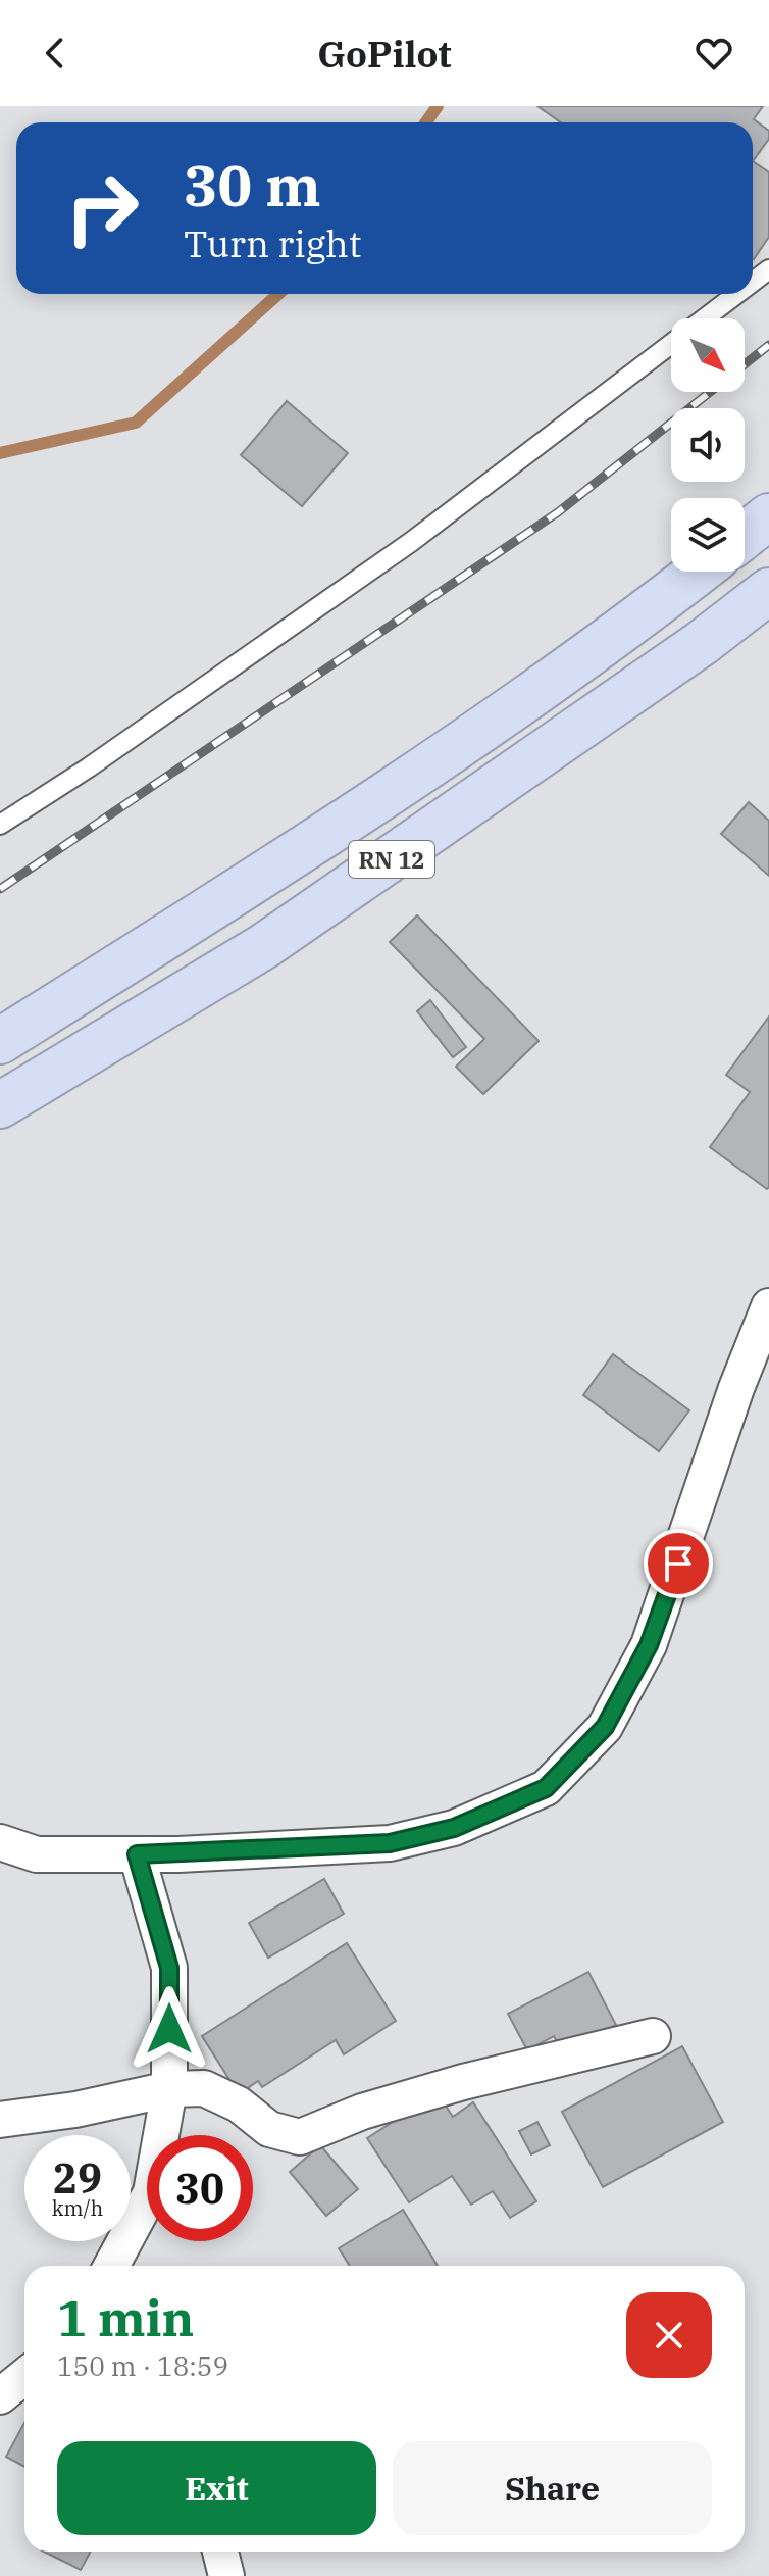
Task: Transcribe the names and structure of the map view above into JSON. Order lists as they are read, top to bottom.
{
  "streets": {
    "highway": ["RN 12"]
  },
  "north": "bottom right",
  "page": {
    "header": "GoPilot",
    "turn": ["30 m", "Turn right"],
    "speed": "29 km/h",
    "limit": "30",
    "heading": ["1 min", "150 m · 18:59"],
    "buttons": ["Exit", "Share"]
  }
}
